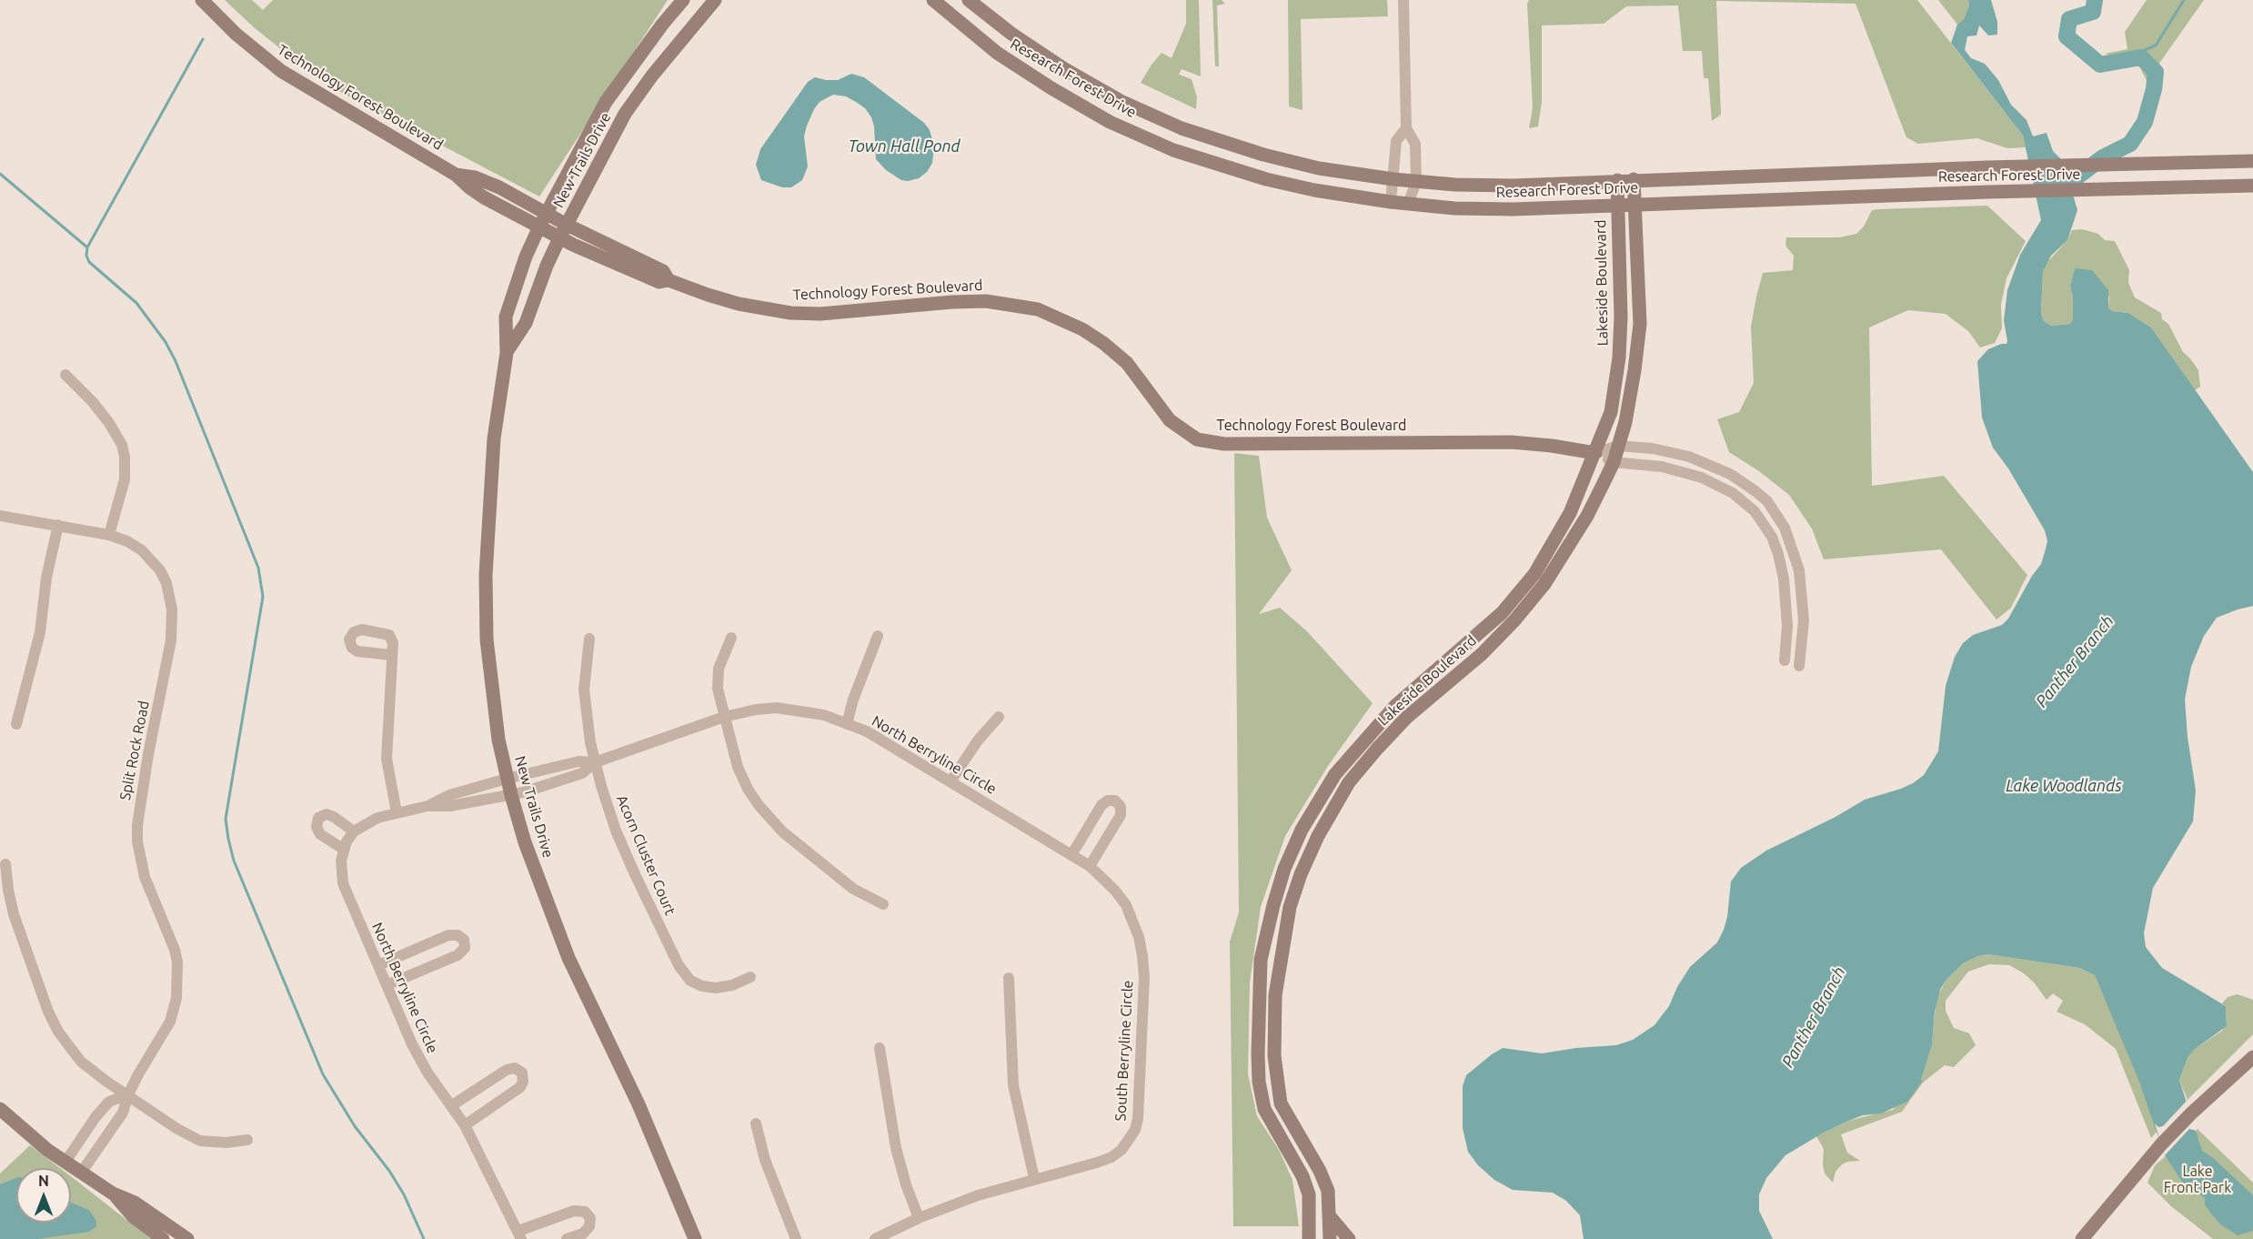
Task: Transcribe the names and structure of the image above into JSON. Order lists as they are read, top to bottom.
{
  "streets": {
    "street": [
      "Research Forest Drive",
      "Technology Forest Boulevard",
      "New Trails Drive",
      "Lakeside Boulevard",
      "Split Rock Road",
      "North Berryline Circle",
      "Acorn Cluster Court",
      "South Berryline Circle"
    ]
  },
  "crossings": [
    ["Research Forest Drive", "Lakeside Boulevard"],
    ["Technology Forest Boulevard", "New Trails Drive"],
    ["Technology Forest Boulevard", "Lakeside Boulevard"],
    ["New Trails Drive", "North Berryline Circle"],
    ["North Berryline Circle", "Acorn Cluster Court"],
    ["North Berryline Circle", "South Berryline Circle"]
  ],
  "water": ["Town Hall Pond", "Panther Branch", "Lake Woodlands"],
  "parks": ["Lake Front Park"],
  "north": "top"
}
